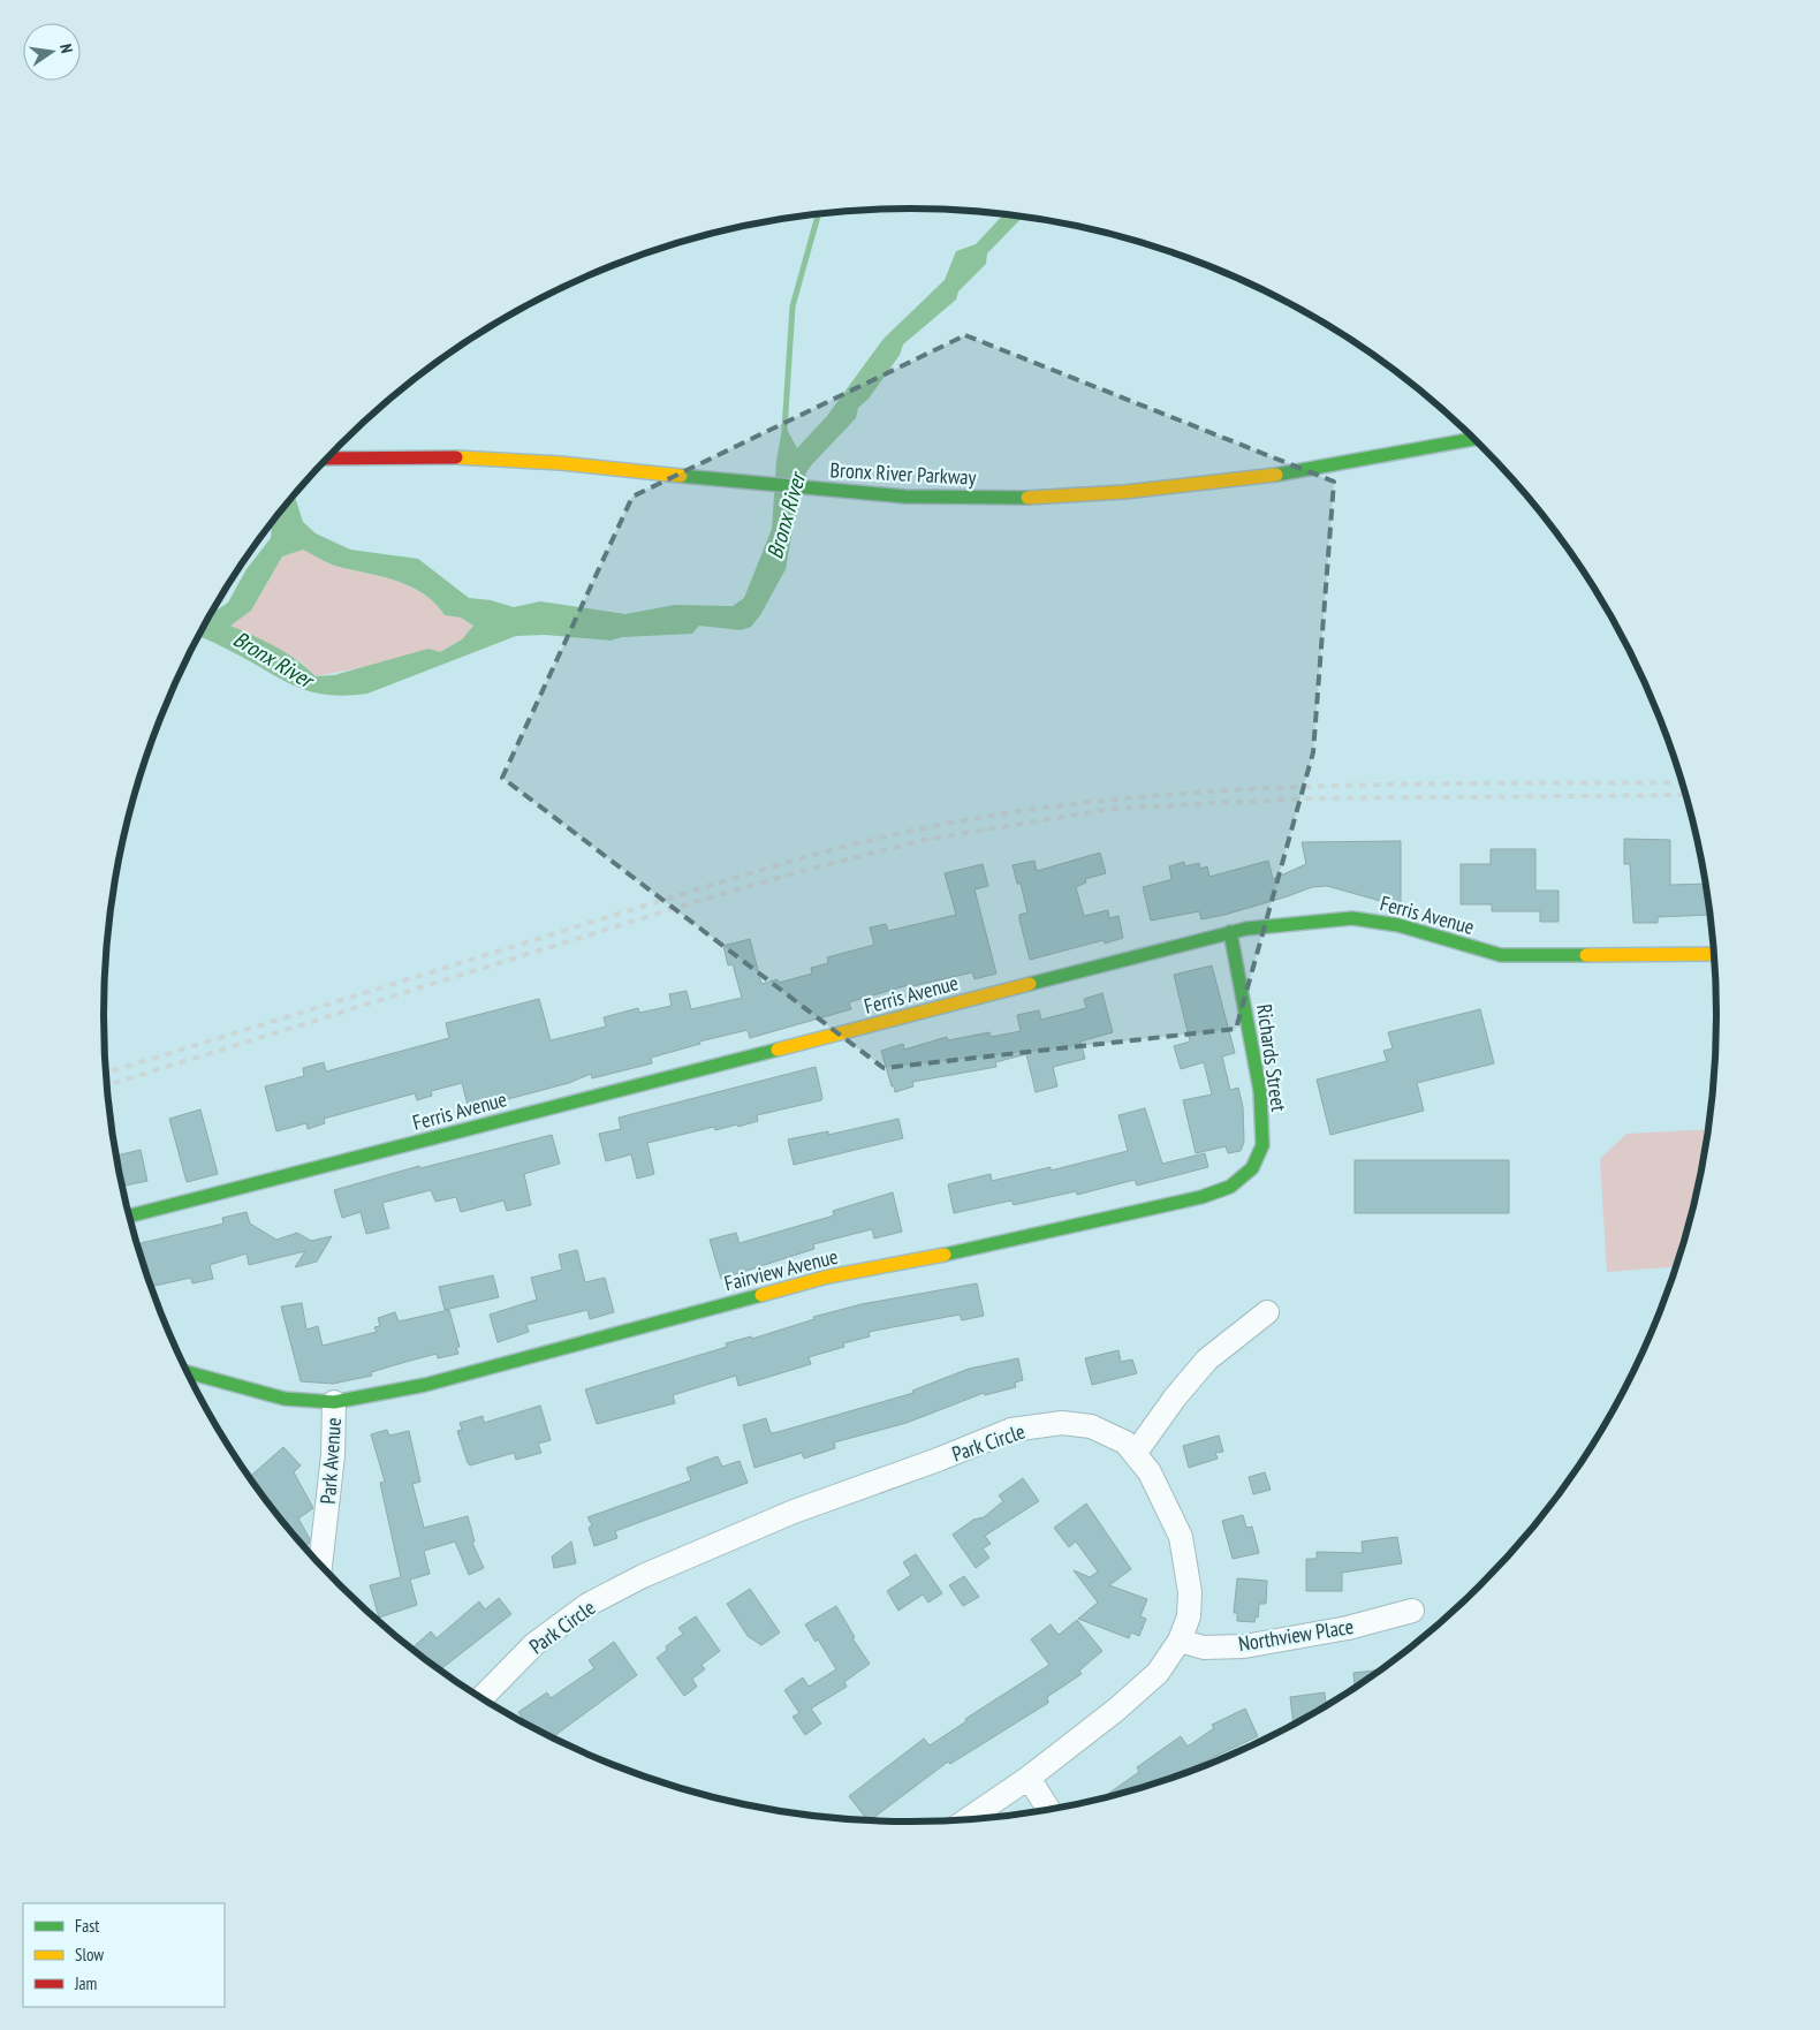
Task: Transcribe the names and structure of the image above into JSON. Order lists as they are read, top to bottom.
{
  "streets": {
    "main road": [
      "Bronx River Parkway",
      "Ferris Avenue",
      "Richards Street",
      "Fairview Avenue",
      "Park Avenue"
    ],
    "street": ["Park Circle", "Northview Place"]
  },
  "crossings": [
    ["Ferris Avenue", "Richards Street"],
    ["Richards Street", "Fairview Avenue"],
    ["Fairview Avenue", "Park Avenue"],
    ["Park Circle", "Northview Place"]
  ],
  "water": ["Bronx River"],
  "legend": ["Fast", "Slow", "Jam"],
  "north": "right"
}
